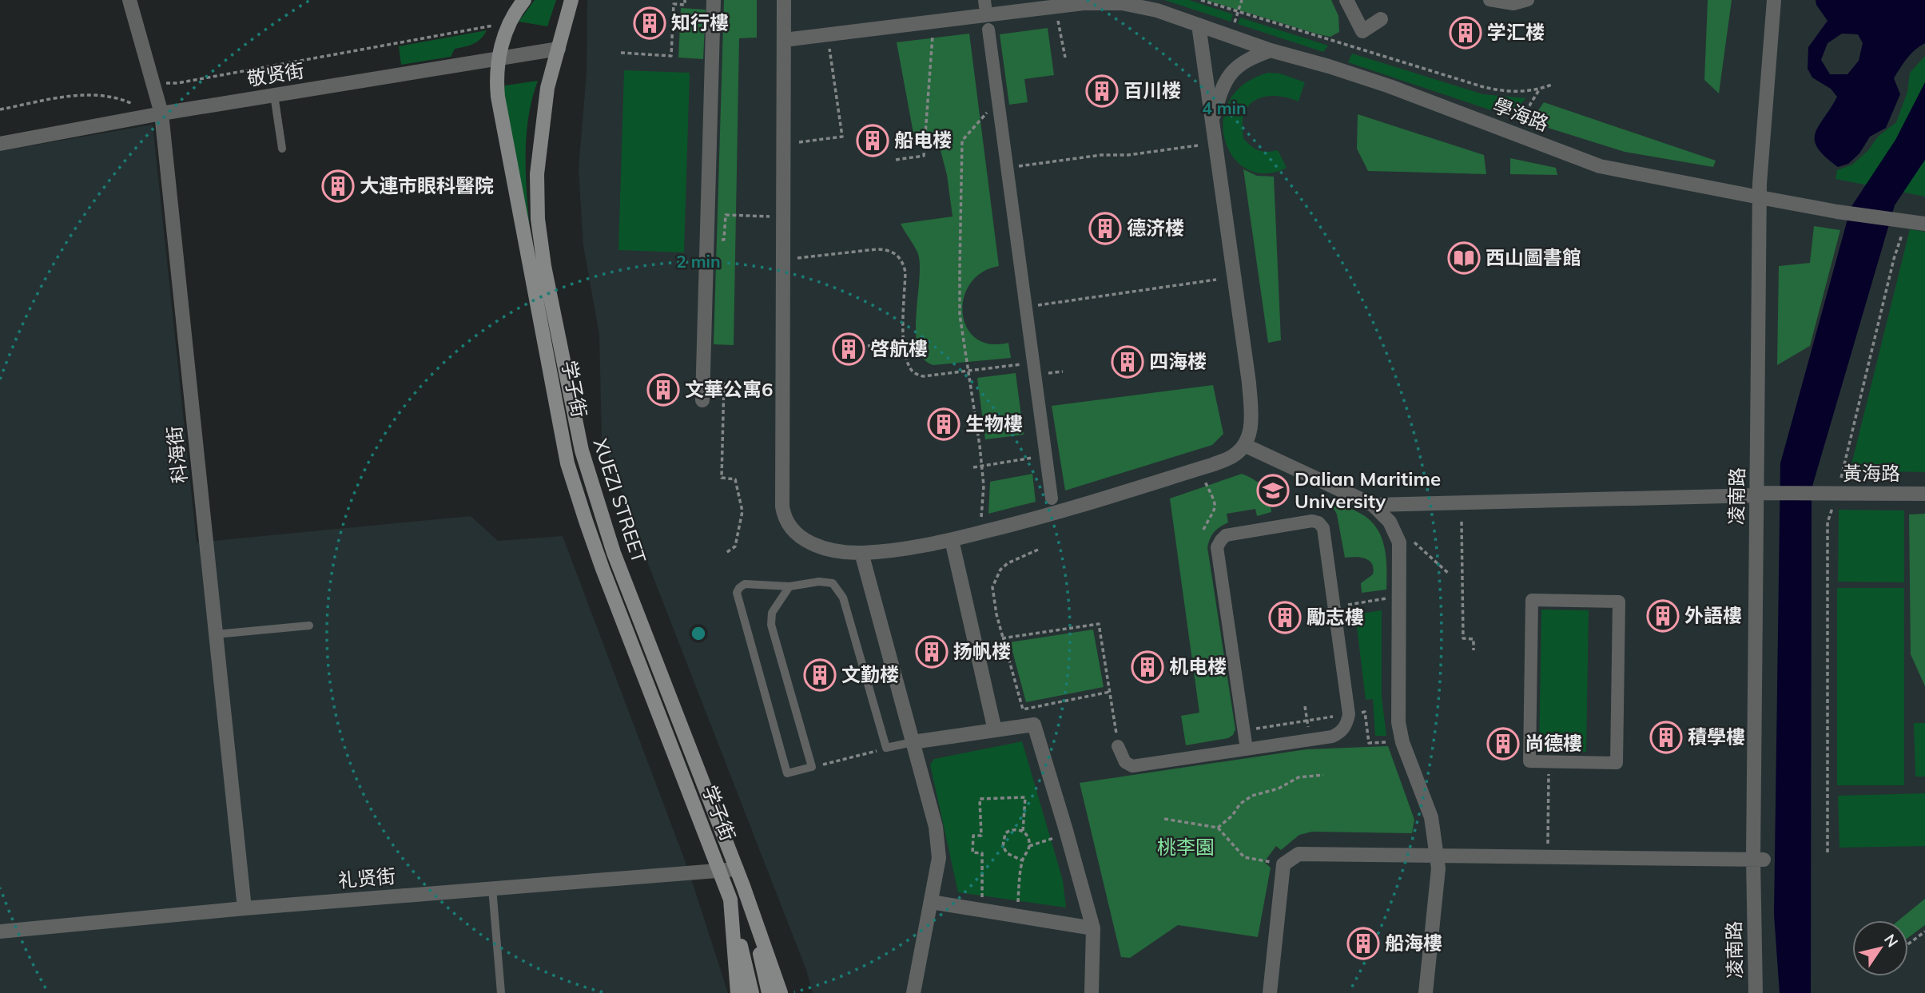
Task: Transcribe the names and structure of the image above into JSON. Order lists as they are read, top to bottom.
{
  "streets": {
    "main road": ["学子街", "XUEZI STREET"],
    "street": [
      "敬贤街",
      "學海路",
      "科海街",
      "黃海路",
      "凌南路",
      "礼贤街"
    ]
  },
  "crossings": [
    ["敬贤街", "学子街"],
    ["敬贤街", "科海街"],
    ["敬贤街", "XUEZI STREET"],
    ["學海路", "凌南路"],
    ["学子街", "礼贤街"],
    ["科海街", "礼贤街"],
    ["黃海路", "凌南路"],
    ["XUEZI STREET", "礼贤街"]
  ],
  "parks": ["桃李園"],
  "places": {
    "building": [
      "知行樓",
      "学汇楼",
      "百川楼",
      "船电楼",
      "大連市眼科醫院",
      "德济楼",
      "啓航樓",
      "四海楼",
      "文華公寓6",
      "生物樓",
      "外語樓",
      "勵志樓",
      "扬帆楼",
      "机电楼",
      "文勤楼",
      "積學樓",
      "尚德樓",
      "船海樓"
    ],
    "library": ["西山圖書館"],
    "school or university": ["Dalian Maritime University"]
  },
  "north": "top right",
  "rings": ["4 min", "2 min"]
}
